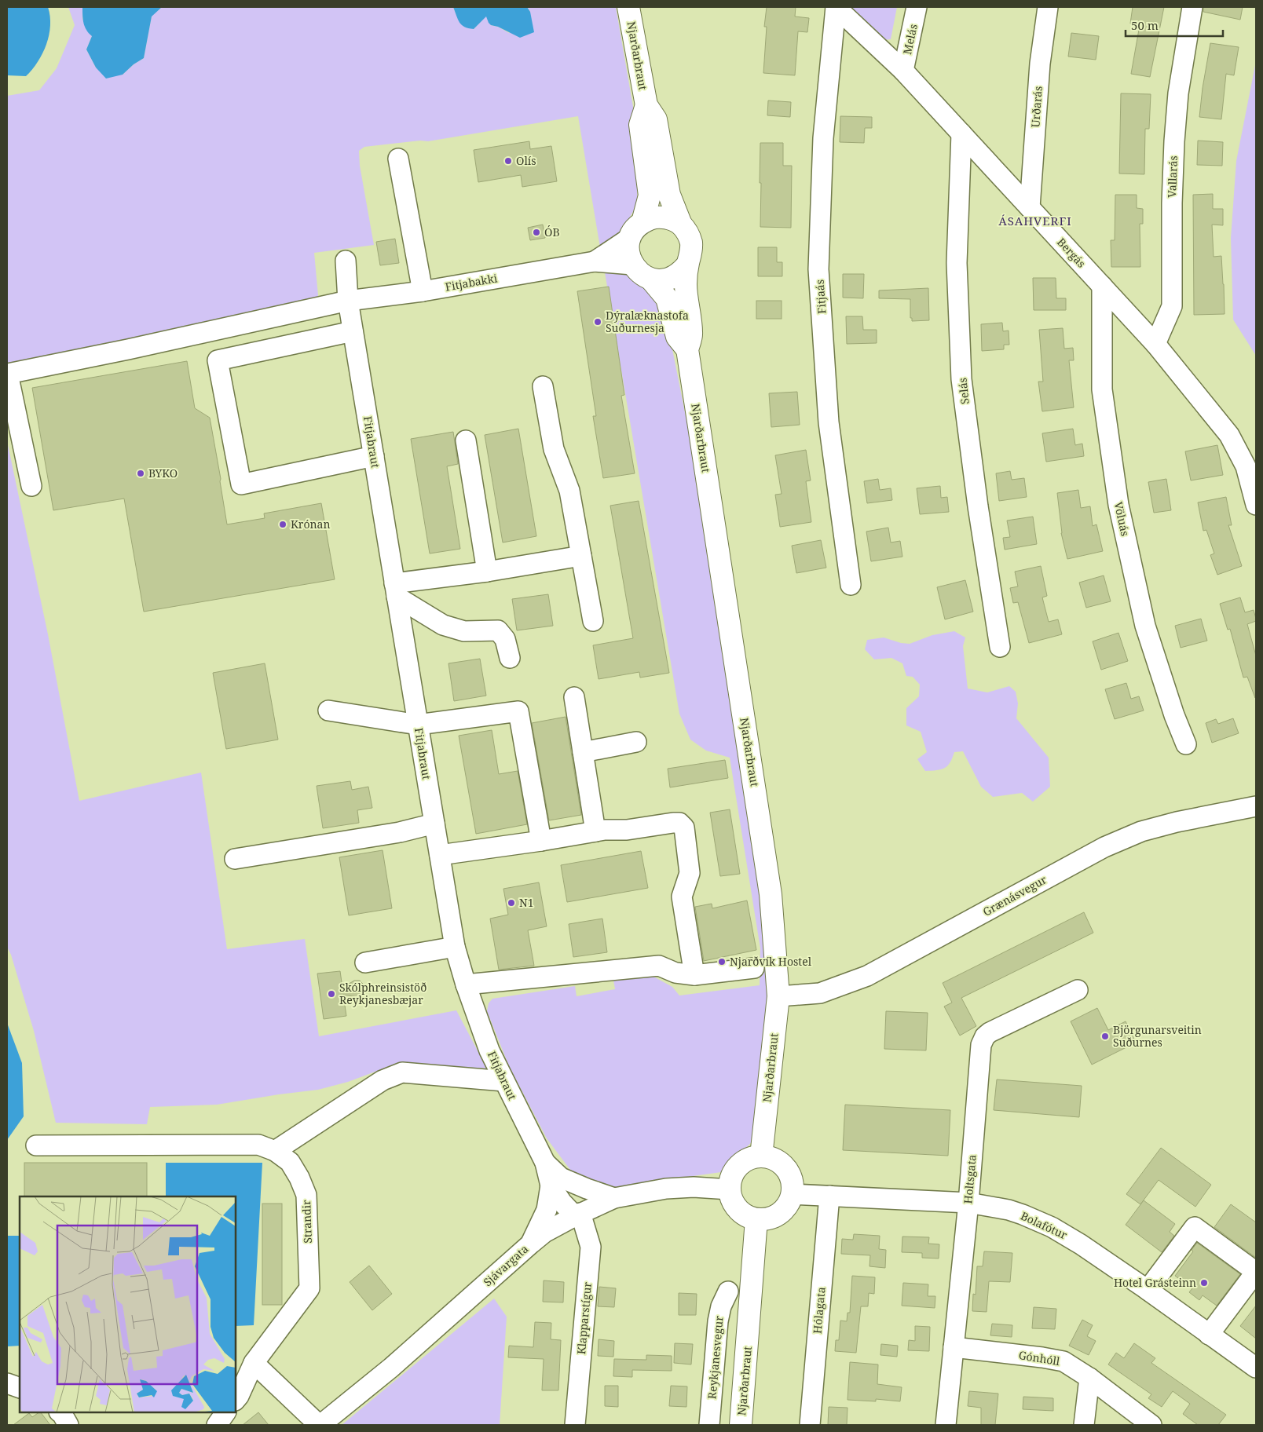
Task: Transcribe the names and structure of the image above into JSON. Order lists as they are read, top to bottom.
{
  "streets": {
    "main road": ["Njarðarbraut"],
    "street": [
      "Melás",
      "Urðarás",
      "Vallarás",
      "Bergás",
      "Fitjabakki",
      "Fitjaás",
      "Selás",
      "Fitjabraut",
      "Völuás",
      "Grænásvegur",
      "Holtsgata",
      "Strandir",
      "Bolafótur",
      "Sjávargata",
      "Hólagata",
      "Klapparstígur",
      "Reykjanesvegur",
      "Gónhóll"
    ]
  },
  "crossings": [
    ["Melás", "Bergás"],
    ["Njarðarbraut", "Fitjabakki"],
    ["Njarðarbraut", "Grænásvegur"],
    ["Njarðarbraut", "Bolafótur"],
    ["Njarðarbraut", "Sjávargata"],
    ["Urðarás", "Bergás"],
    ["Vallarás", "Bergás"],
    ["Bergás", "Fitjaás"],
    ["Bergás", "Selás"],
    ["Bergás", "Völuás"],
    ["Fitjabakki", "Fitjabraut"],
    ["Fitjabraut", "Sjávargata"],
    ["Fitjabraut", "Klapparstígur"],
    ["Holtsgata", "Bolafótur"],
    ["Holtsgata", "Gónhóll"],
    ["Bolafótur", "Sjávargata"],
    ["Bolafótur", "Hólagata"],
    ["Sjávargata", "Klapparstígur"]
  ],
  "districts": ["ÁSAHVERFI"],
  "places": [
    "Olís",
    "ÓB",
    "Dýralæknastofa Suðurnesja",
    "BYKO",
    "Krónan",
    "N1",
    "Njarðvík Hostel",
    "Skólphreinsistöð Reykjanesbæjar",
    "Björgunarsveitin Suðurnes",
    "Hotel Grásteinn"
  ],
  "scale_bar": "50 m"
}
